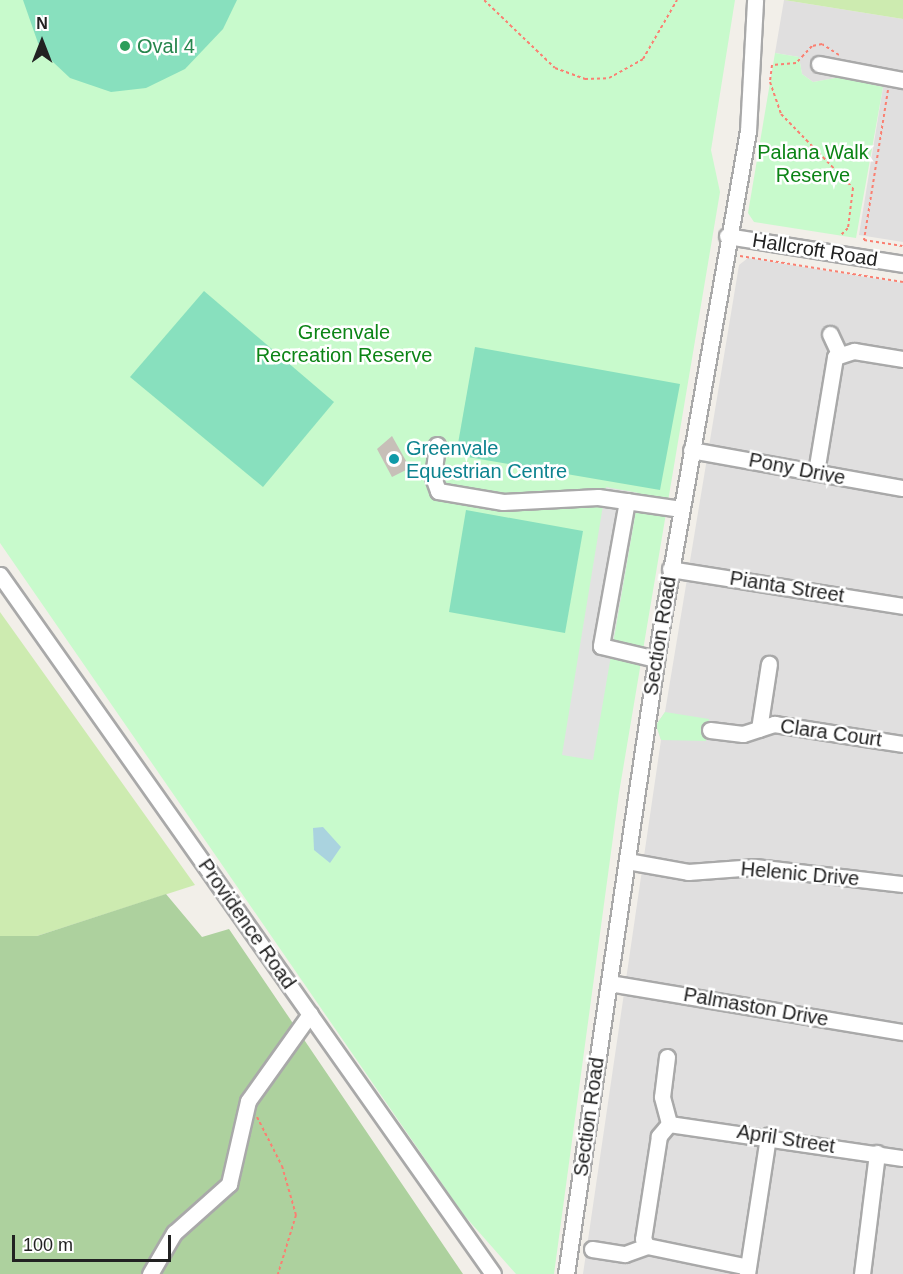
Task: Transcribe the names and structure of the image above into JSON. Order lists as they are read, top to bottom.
{
  "streets": {
    "street": [
      "Hallcroft Road",
      "Pony Drive",
      "Pianta Street",
      "Section Road",
      "Clara Court",
      "Helenic Drive",
      "Providence Road",
      "Palmaston Drive",
      "April Street"
    ]
  },
  "crossings": [
    ["Hallcroft Road", "Section Road"],
    ["Pony Drive", "Section Road"],
    ["Pianta Street", "Section Road"],
    ["Section Road", "Helenic Drive"],
    ["Section Road", "Palmaston Drive"]
  ],
  "parks": ["Palana Walk Reserve", "Greenvale Recreation Reserve"],
  "places": ["Oval 4", "Greenvale Equestrian Centre"],
  "scale_bar": "100 m",
  "north": "top"
}
